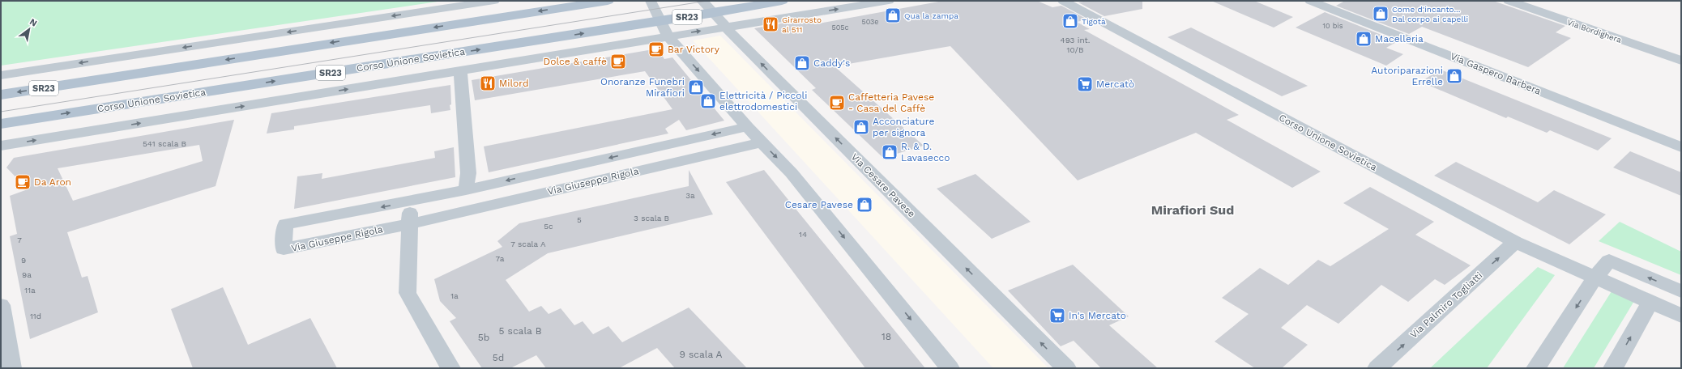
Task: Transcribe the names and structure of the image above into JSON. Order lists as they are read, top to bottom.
{
  "streets": {
    "main road": ["SR23", "Corso Unione Sovietica"],
    "street": [
      "Via Bordighera",
      "Via Gaspero Barbera",
      "Via Giuseppe Rigola",
      "Via Cesare Pavese",
      "Via Palmiro Togliatti"
    ]
  },
  "crossings": [
    ["Corso Unione Sovietica", "Via Giuseppe Rigola"],
    ["Corso Unione Sovietica", "Via Cesare Pavese"],
    ["Corso Unione Sovietica", "Via Palmiro Togliatti"]
  ],
  "districts": ["Mirafiori Sud"],
  "places": {
    "shop": [
      "Come d'incanto... Dal corpo ai capelli",
      "Qua la zampa",
      "Tigotà",
      "Macelleria",
      "Caddy's",
      "Autoriparazioni Errelle",
      "Onoranze Funebri Mirafiori",
      "Elettricità / Piccoli elettrodomestici",
      "Acconciature per signora",
      "R. & D. Lavasecco",
      "Cesare Pavese"
    ],
    "restaurant": ["Girarrosto al 511", "Milord"],
    "cafe": [
      "Bar Victory",
      "Dolce & caffè",
      "Caffetteria Pavese - Casa del Caffè",
      "Da Aron"
    ],
    "supermarket": ["Mercatò", "In's Mercato"]
  },
  "house_numbers": [
    "503e",
    "10 bis",
    "505c",
    "493 int. 10/B",
    "541 scala B",
    "3a",
    "3 scala B",
    "5",
    "5c",
    "14",
    "7",
    "7 scala A",
    "7a",
    "9",
    "9a",
    "11a",
    "1a",
    "11d",
    "5 scala B",
    "18",
    "5b",
    "9 scala A",
    "5d"
  ],
  "north": "top right"
}
